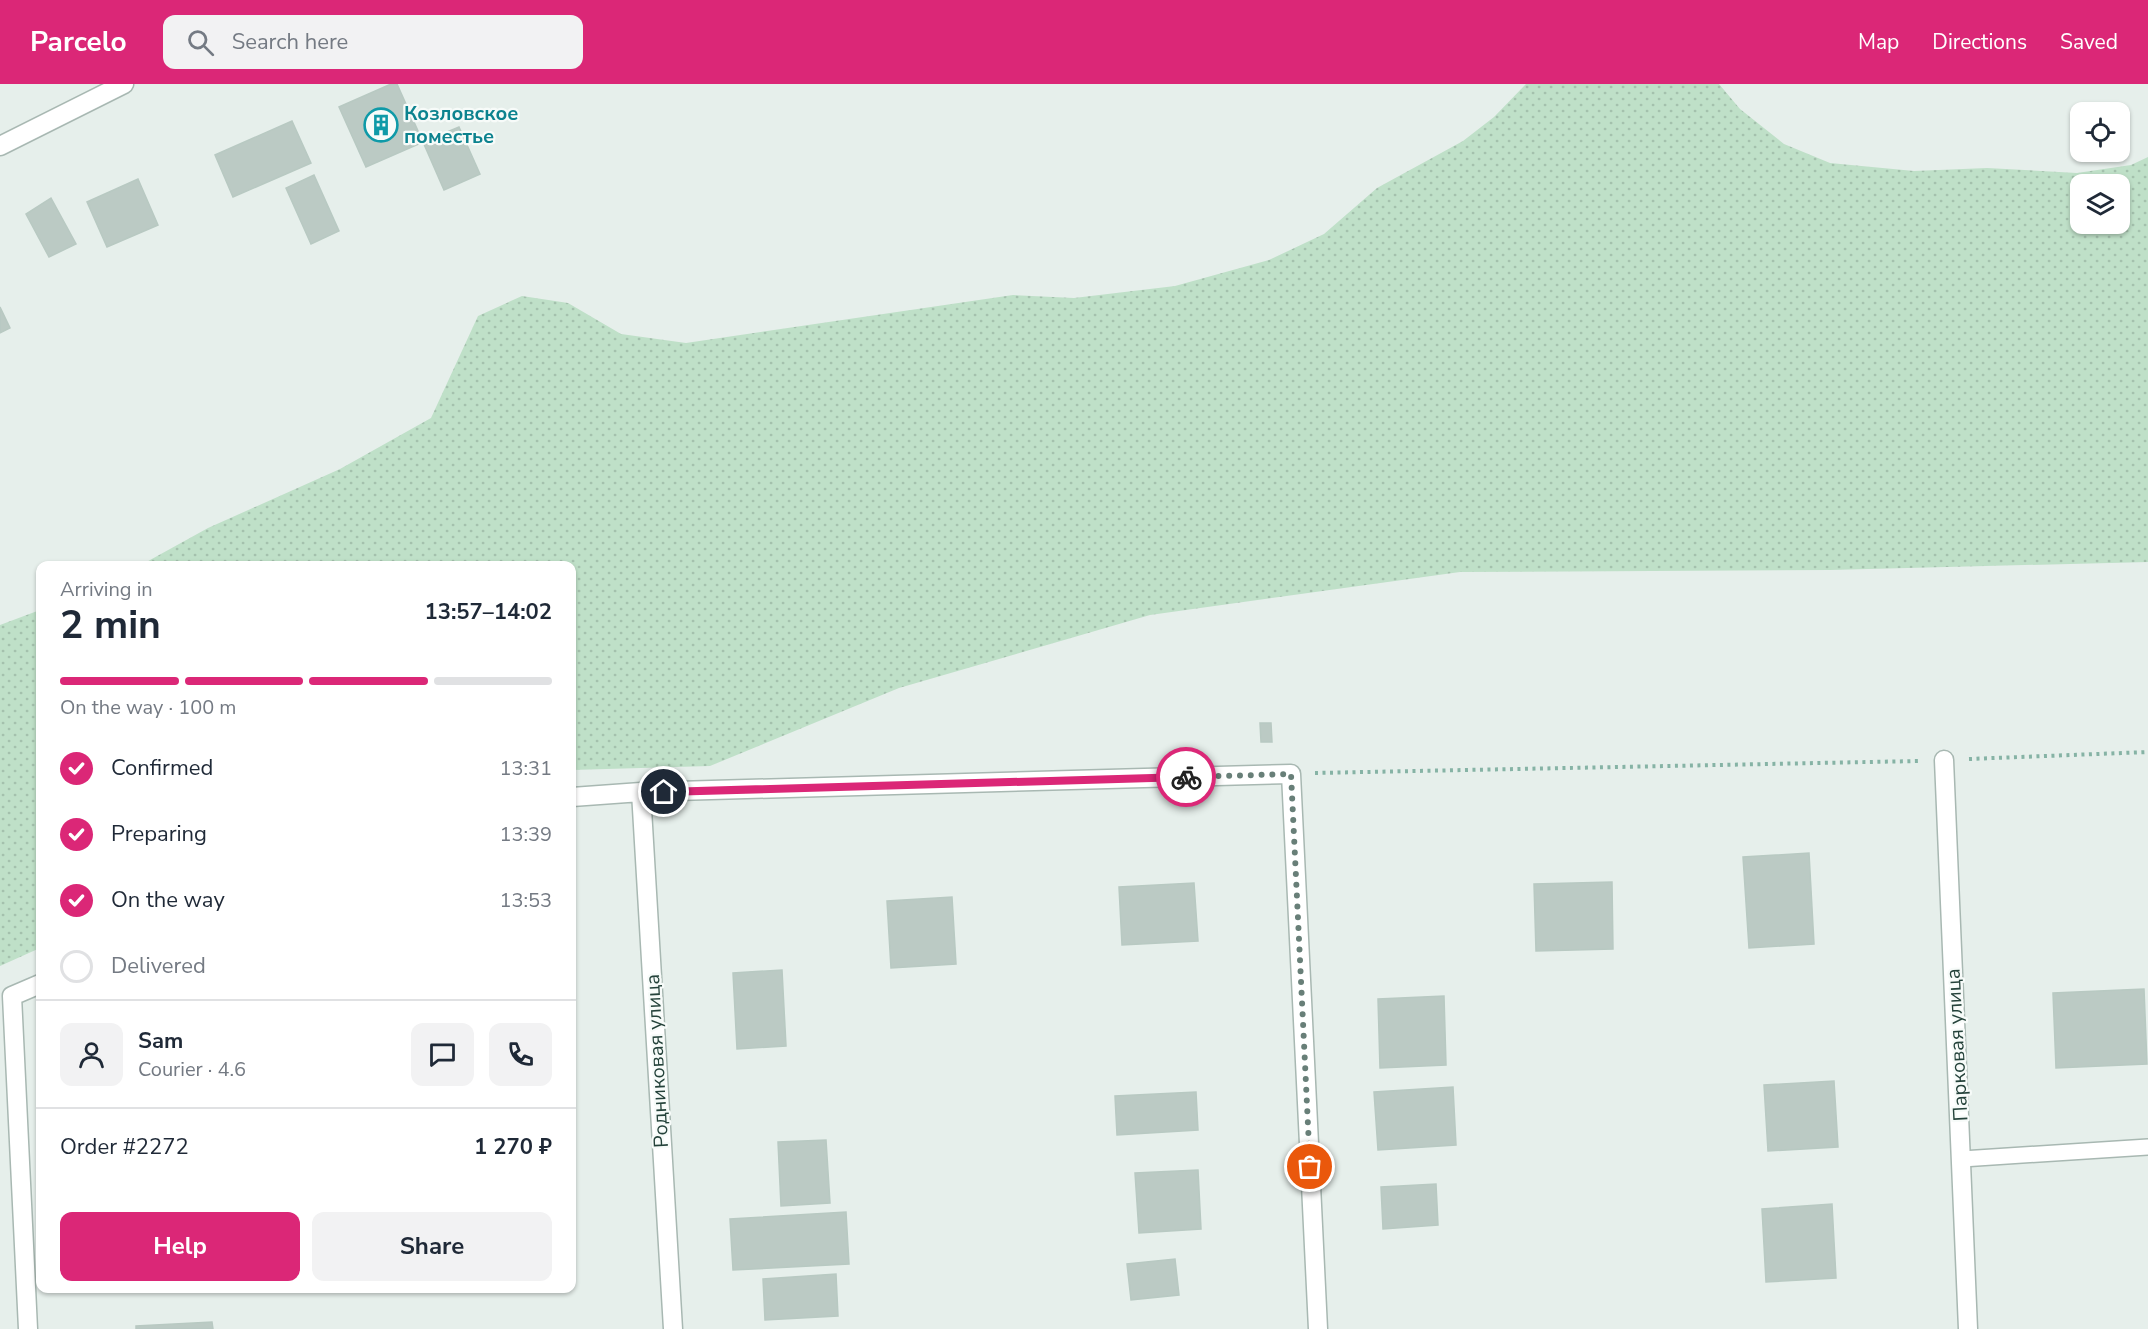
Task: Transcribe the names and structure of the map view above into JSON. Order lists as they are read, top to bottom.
{
  "streets": {
    "street": ["Парковая улица", "Родниковая улица"]
  },
  "places": {
    "building": ["Козловское поместье"]
  },
  "page": {
    "header": "Parcelo",
    "search": "Search here",
    "nav": ["Map", "Directions", "Saved"],
    "heading": ["2 min", "Arriving in", "13:57–14:02"],
    "panel": [
      "Sam",
      "Courier · 4.6",
      "Order #2272",
      "1 270 ₽"
    ],
    "bar": "On the way · 100 m",
    "list": [
      ["Confirmed", "13:31"],
      ["Preparing", "13:39"],
      ["On the way", "13:53"],
      "Delivered"
    ],
    "buttons": ["Help", "Share"]
  }
}
